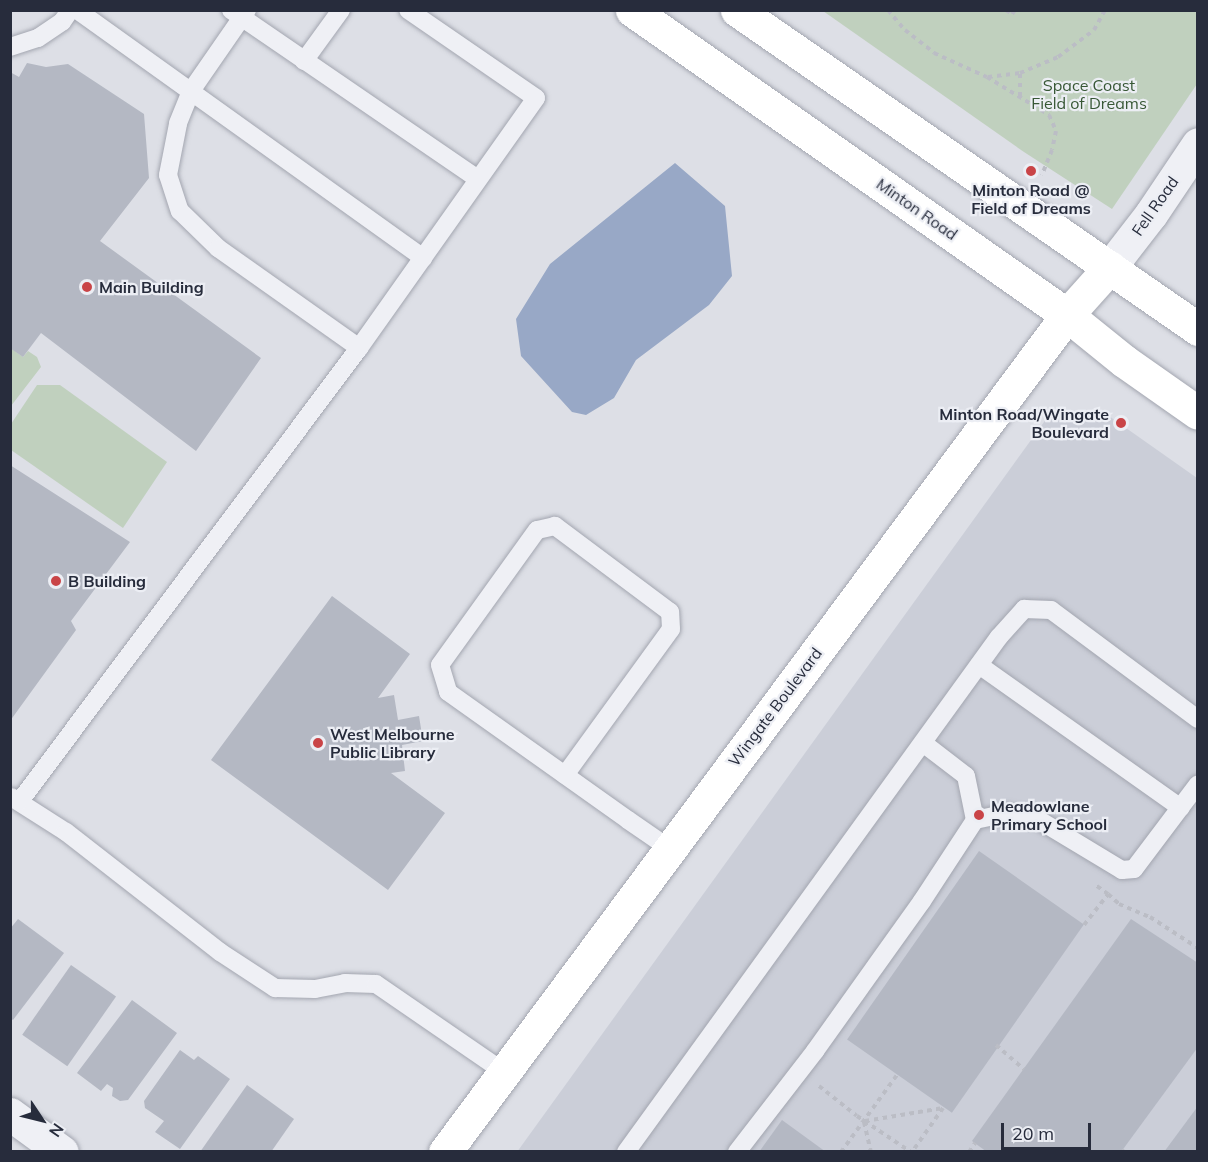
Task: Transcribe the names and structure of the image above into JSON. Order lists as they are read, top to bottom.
{
  "streets": {
    "main road": ["Minton Road", "Wingate Boulevard"],
    "street": ["Fell Road"]
  },
  "crossings": [
    ["Fell Road", "Wingate Boulevard"],
    ["Minton Road", "Wingate Boulevard"]
  ],
  "parks": ["Space Coast Field of Dreams"],
  "places": [
    "Minton Road @ Field of Dreams",
    "Main Building",
    "Minton Road/Wingate Boulevard",
    "B Building",
    "West Melbourne Public Library",
    "Meadowlane Primary School"
  ],
  "scale_bar": "20 m",
  "north": "bottom right"
}
